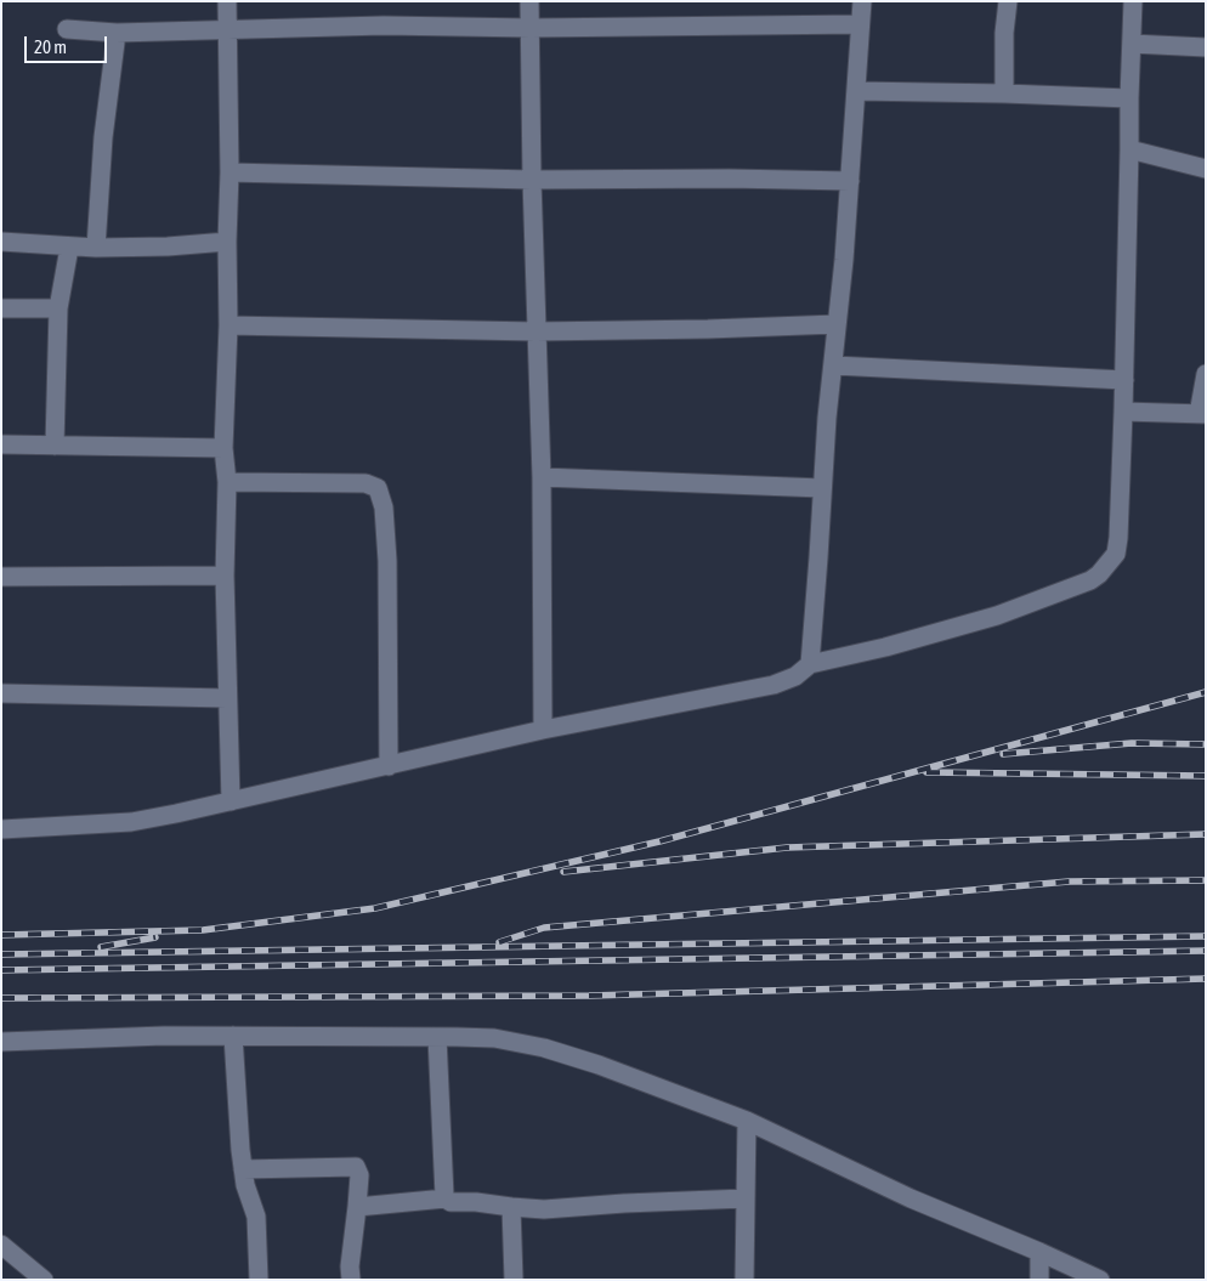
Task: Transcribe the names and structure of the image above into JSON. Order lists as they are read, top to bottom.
{
  "scale_bar": "20 m"
}
